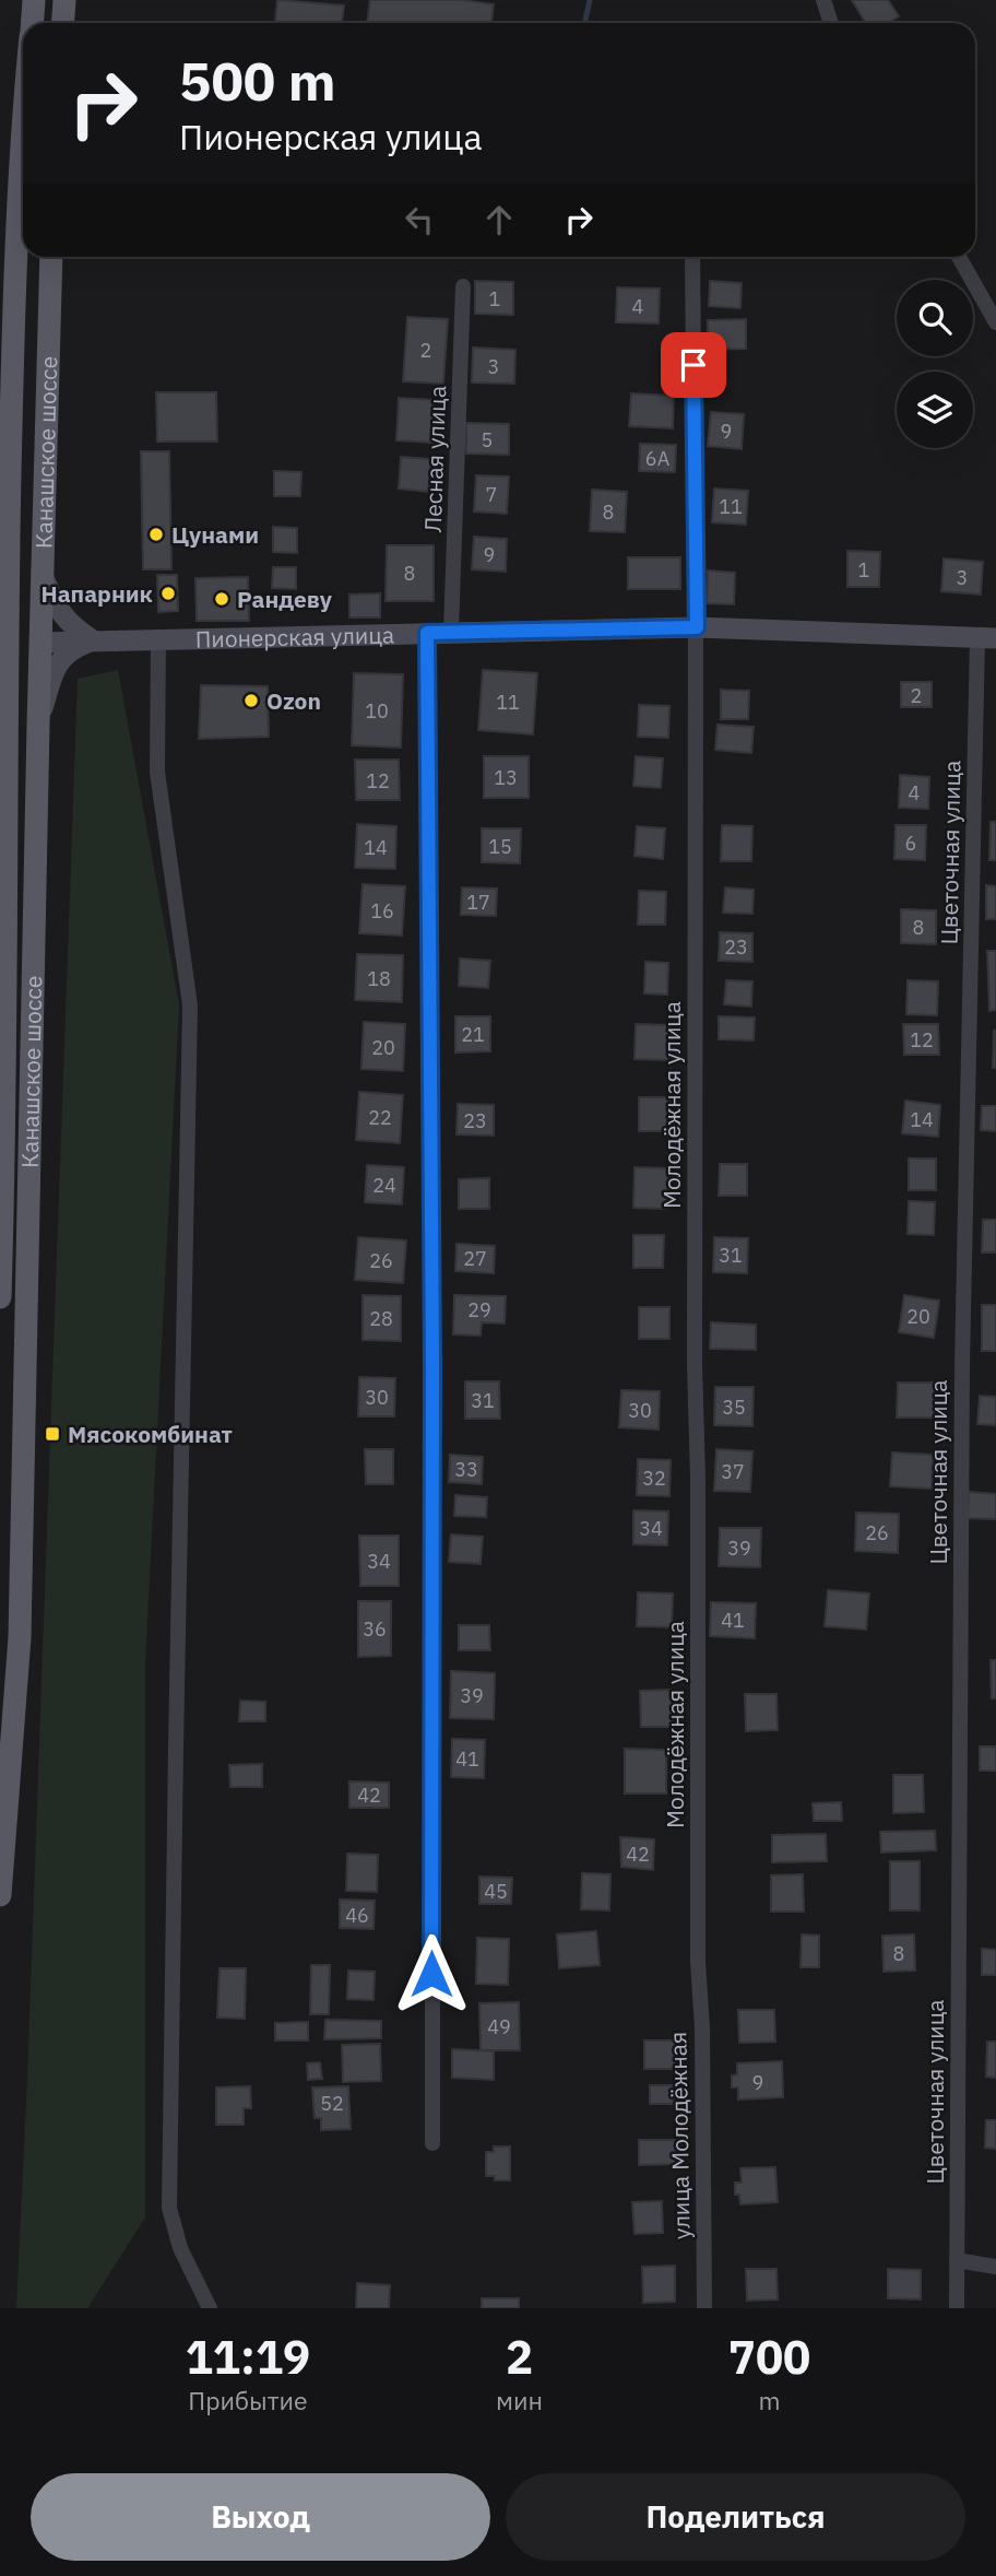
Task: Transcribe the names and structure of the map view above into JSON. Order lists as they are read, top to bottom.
{
  "streets": {
    "main road": ["Канашское шоссе", "Пионерская улица"],
    "street": [
      "Лесная улица",
      "Цветочная улица",
      "Молодёжная улица",
      "улица Молодёжная"
    ]
  },
  "crossings": [
    ["Канашское шоссе", "Пионерская улица"],
    ["Лесная улица", "Пионерская улица"],
    ["Пионерская улица", "Цветочная улица"],
    ["Пионерская улица", "Молодёжная улица"],
    ["Молодёжная улица", "улица Молодёжная"]
  ],
  "places": {
    "other": [
      "Цунами",
      "Напарник",
      "Рандеву",
      "Ozon"
    ],
    "transit": ["Мясокомбинат"]
  },
  "house_numbers": [
    "1",
    "4",
    "2",
    "3",
    "9",
    "5",
    "6А",
    "7",
    "11",
    "8",
    "9",
    "1",
    "8",
    "3",
    "2",
    "11",
    "10",
    "13",
    "12",
    "4",
    "6",
    "15",
    "14",
    "17",
    "16",
    "8",
    "23",
    "18",
    "21",
    "12",
    "20",
    "22",
    "14",
    "23",
    "24",
    "31",
    "27",
    "26",
    "29",
    "20",
    "28",
    "30",
    "31",
    "35",
    "30",
    "33",
    "37",
    "32",
    "34",
    "26",
    "39",
    "34",
    "41",
    "36",
    "39",
    "41",
    "42",
    "42",
    "45",
    "46",
    "8",
    "49",
    "9",
    "52"
  ],
  "page": {
    "turn": ["500 m", "Пионерская улица"],
    "eta": [
      "11:19",
      "Прибытие",
      "2",
      "мин",
      "700",
      "m"
    ],
    "buttons": ["Выход", "Поделиться"]
  }
}
